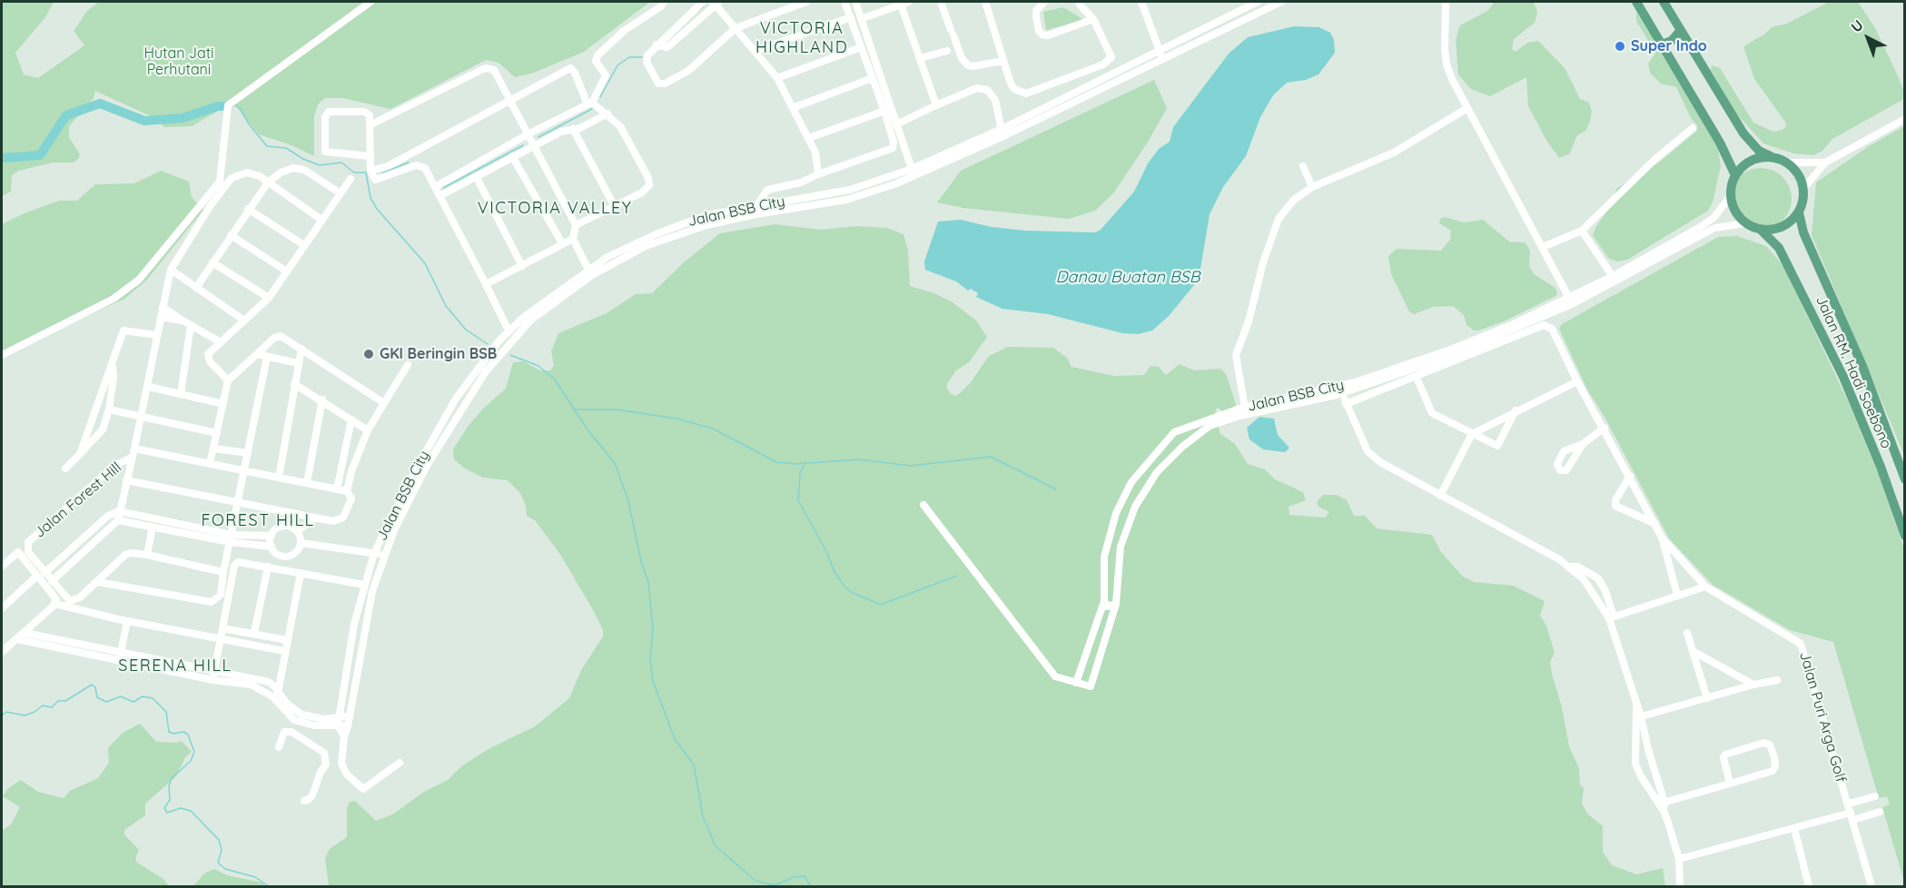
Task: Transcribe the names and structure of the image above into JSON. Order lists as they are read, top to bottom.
{
  "streets": {
    "main road": ["Jalan RM. Hadi Soebono"],
    "street": ["Jalan BSB City", "Jalan Forest Hill", "Jalan Puri Arga Golf"]
  },
  "crossings": [
    ["Jalan BSB City", "Jalan RM. Hadi Soebono"]
  ],
  "districts": [
    "VICTORIA HIGHLAND",
    "VICTORIA VALLEY",
    "FOREST HILL",
    "SERENA HILL"
  ],
  "water": ["Danau Buatan BSB"],
  "parks": ["Hutan Jati Perhutani"],
  "places": ["Super Indo", "GKI Beringin BSB"],
  "north": "top left"
}
